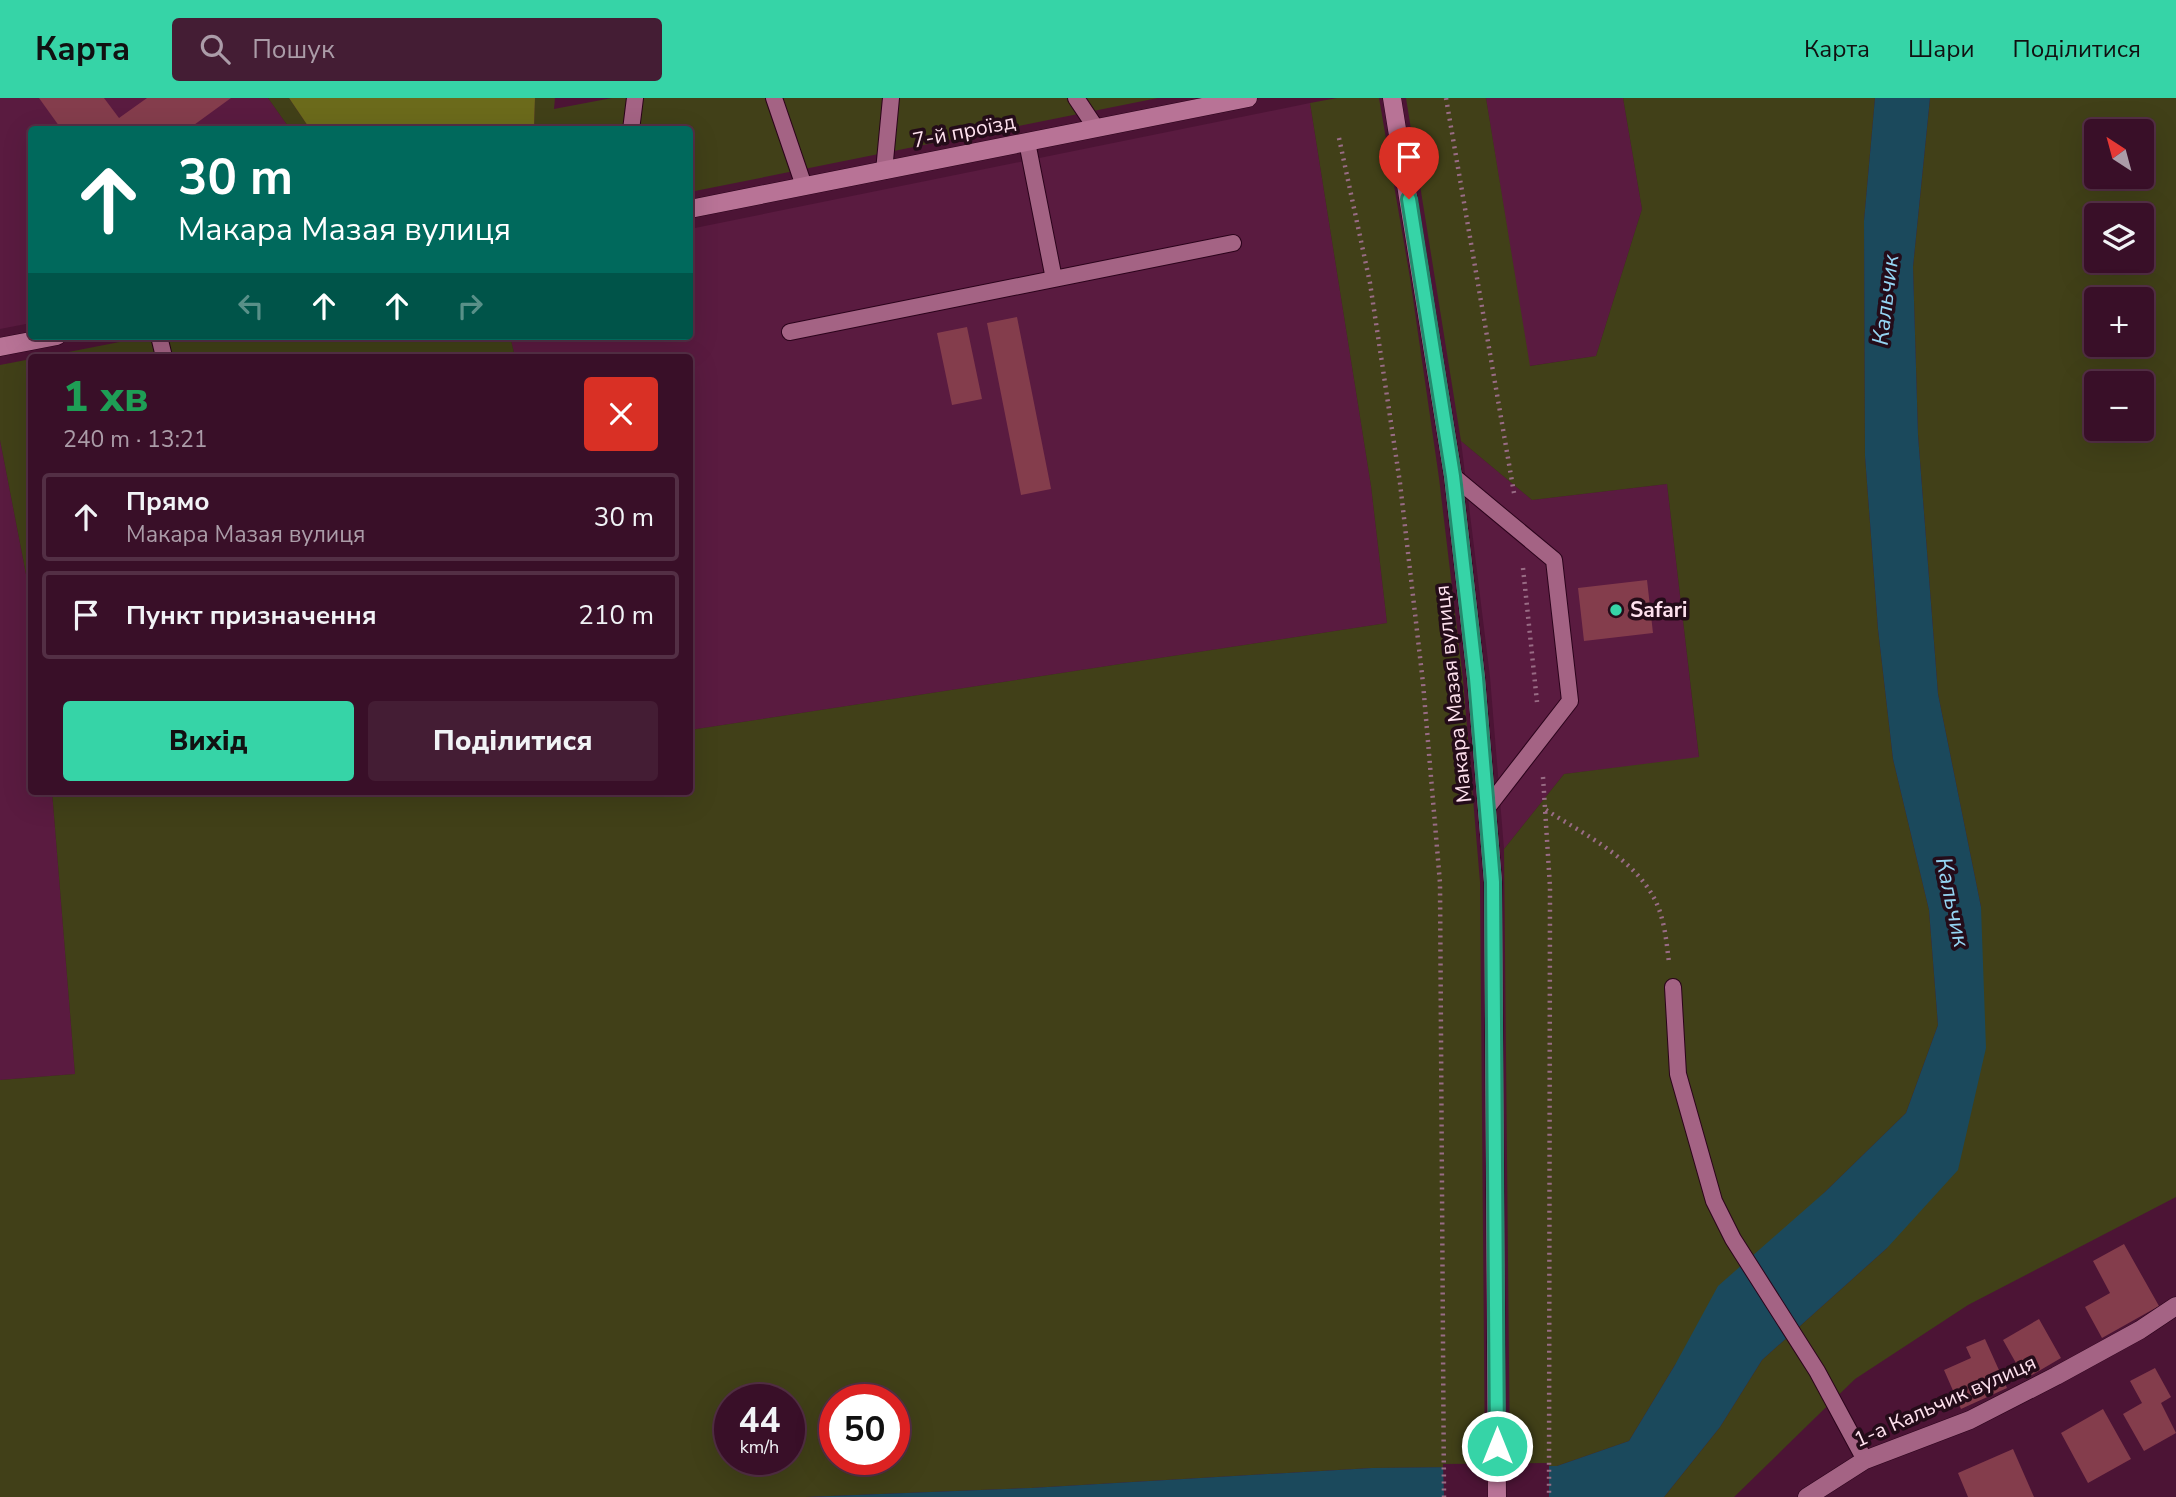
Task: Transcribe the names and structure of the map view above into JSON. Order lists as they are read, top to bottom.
{
  "streets": {
    "main road": ["7-й проїзд", "Макара Мазая вулиця"],
    "street": ["1-а Кальчик вулиця"]
  },
  "water": ["Кальчик"],
  "places": ["Safari"],
  "north": "top left",
  "page": {
    "header": "Карта",
    "search": "Пошук",
    "nav": ["Карта", "Шари", "Поділитися"],
    "map_buttons": ["+", "−"],
    "turn": ["30 m", "Макара Мазая вулиця"],
    "heading": ["1 хв", "240 m · 13:21"],
    "list": [
      {
        "name": "Прямо",
        "note": "Макара Мазая вулиця",
        "value": "30 m"
      },
      {
        "name": "Пункт призначення",
        "value": "210 m"
      }
    ],
    "buttons": ["Вихід", "Поділитися"],
    "speed": "44 km/h",
    "limit": "50"
  }
}
